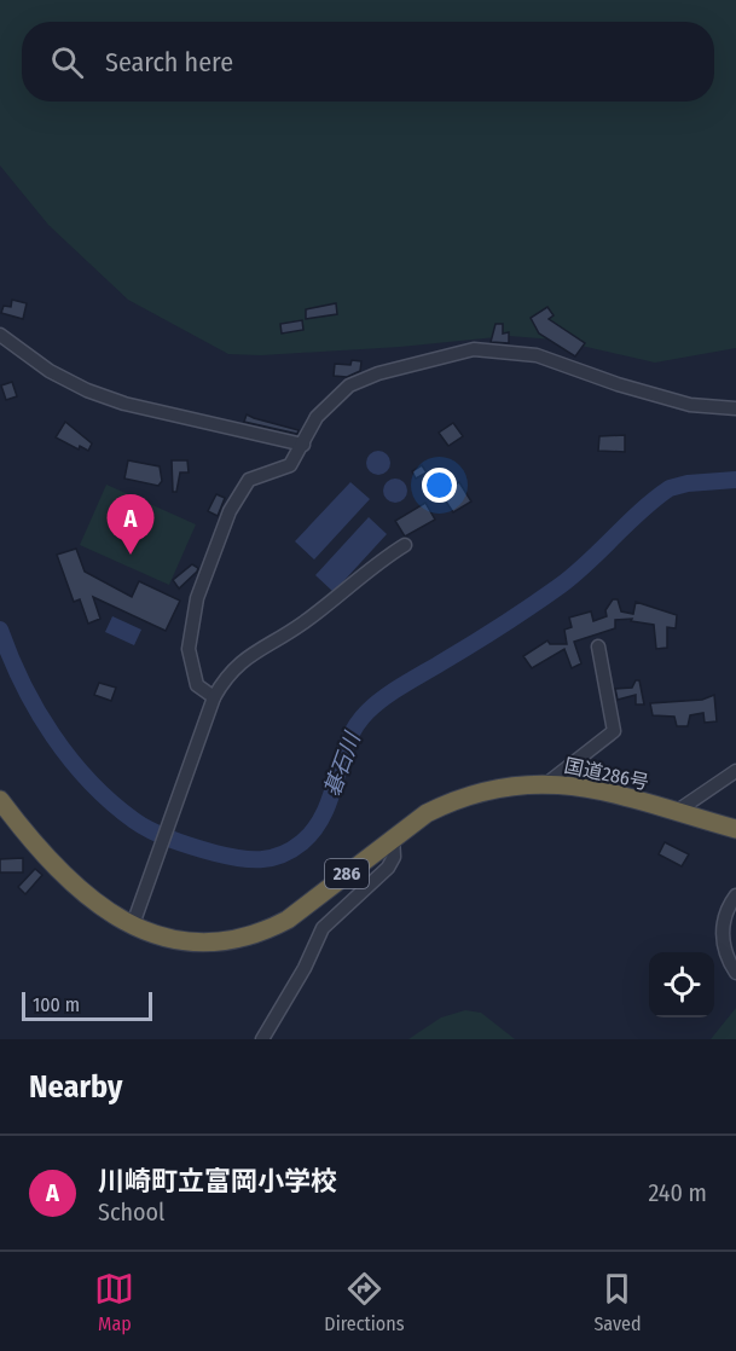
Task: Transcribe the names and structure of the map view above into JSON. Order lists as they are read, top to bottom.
{
  "streets": {
    "highway": ["国道286号", "286"]
  },
  "water": ["碁石川"],
  "scale_bar": "100 m",
  "page": {
    "search": "Search here",
    "pins": "A",
    "scale": "100 m",
    "heading": "Nearby",
    "list": [
      {
        "mark": "A",
        "name": "川崎町立富岡小学校",
        "note": "School",
        "value": "240 m"
      }
    ],
    "nav": ["Map", "Directions", "Saved"]
  }
}
